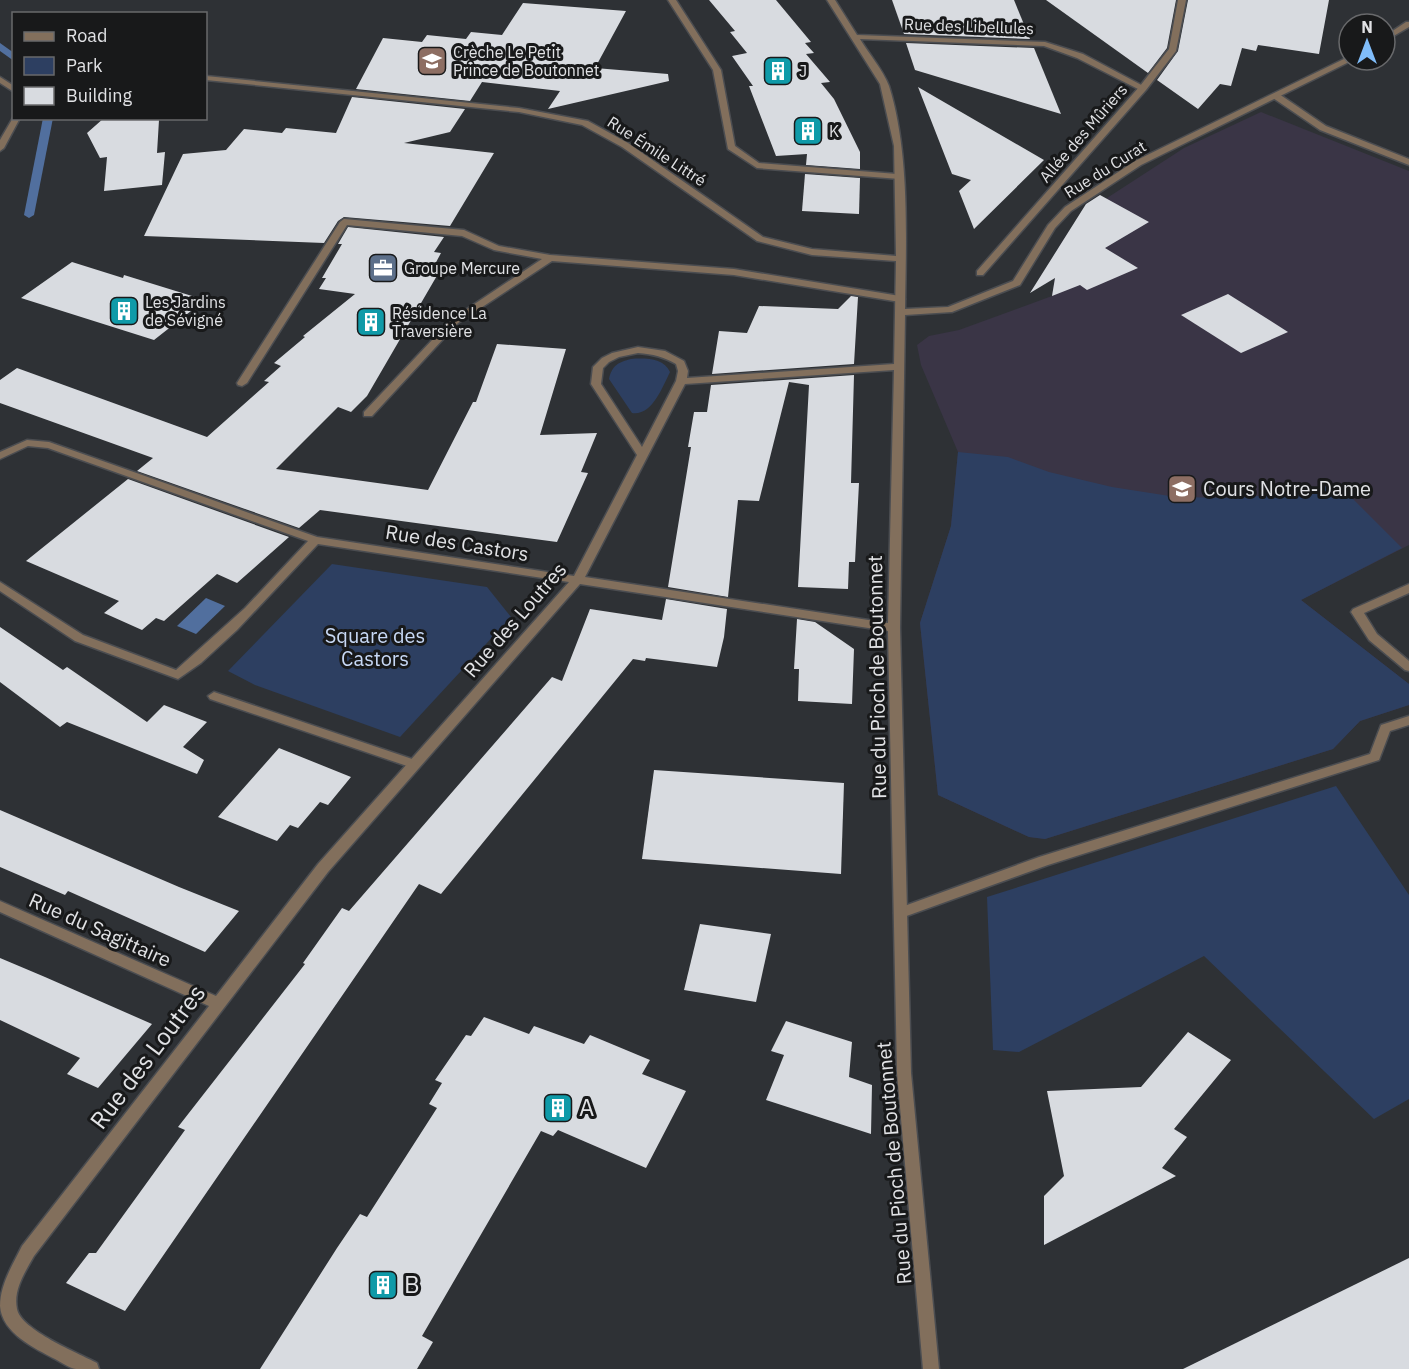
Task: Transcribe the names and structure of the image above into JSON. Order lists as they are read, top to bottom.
{
  "streets": {
    "street": [
      "Rue des Libellules",
      "Allée des Mûriers",
      "Rue Émile Littré",
      "Rue du Curat",
      "Rue des Castors",
      "Rue des Loutres",
      "Rue du Pioch de Boutonnet",
      "Rue du Sagittaire"
    ]
  },
  "crossings": [
    ["Rue des Libellules", "Allée des Mûriers"],
    ["Rue des Libellules", "Rue du Pioch de Boutonnet"],
    ["Rue Émile Littré", "Rue du Pioch de Boutonnet"],
    ["Rue du Curat", "Rue du Pioch de Boutonnet"],
    ["Rue des Castors", "Rue des Loutres"],
    ["Rue des Castors", "Rue du Pioch de Boutonnet"],
    ["Rue des Loutres", "Rue du Sagittaire"]
  ],
  "parks": ["Square des Castors"],
  "places": {
    "school or university": ["Crèche Le Petit Prince de Boutonnet", "Cours Notre-Dame"],
    "building": [
      "J",
      "K",
      "Les Jardins de Sévigné",
      "Résidence La Traversière",
      "A",
      "B"
    ],
    "office": ["Groupe Mercure"]
  },
  "legend": ["Road", "Park", "Building"],
  "north": "top"
}
